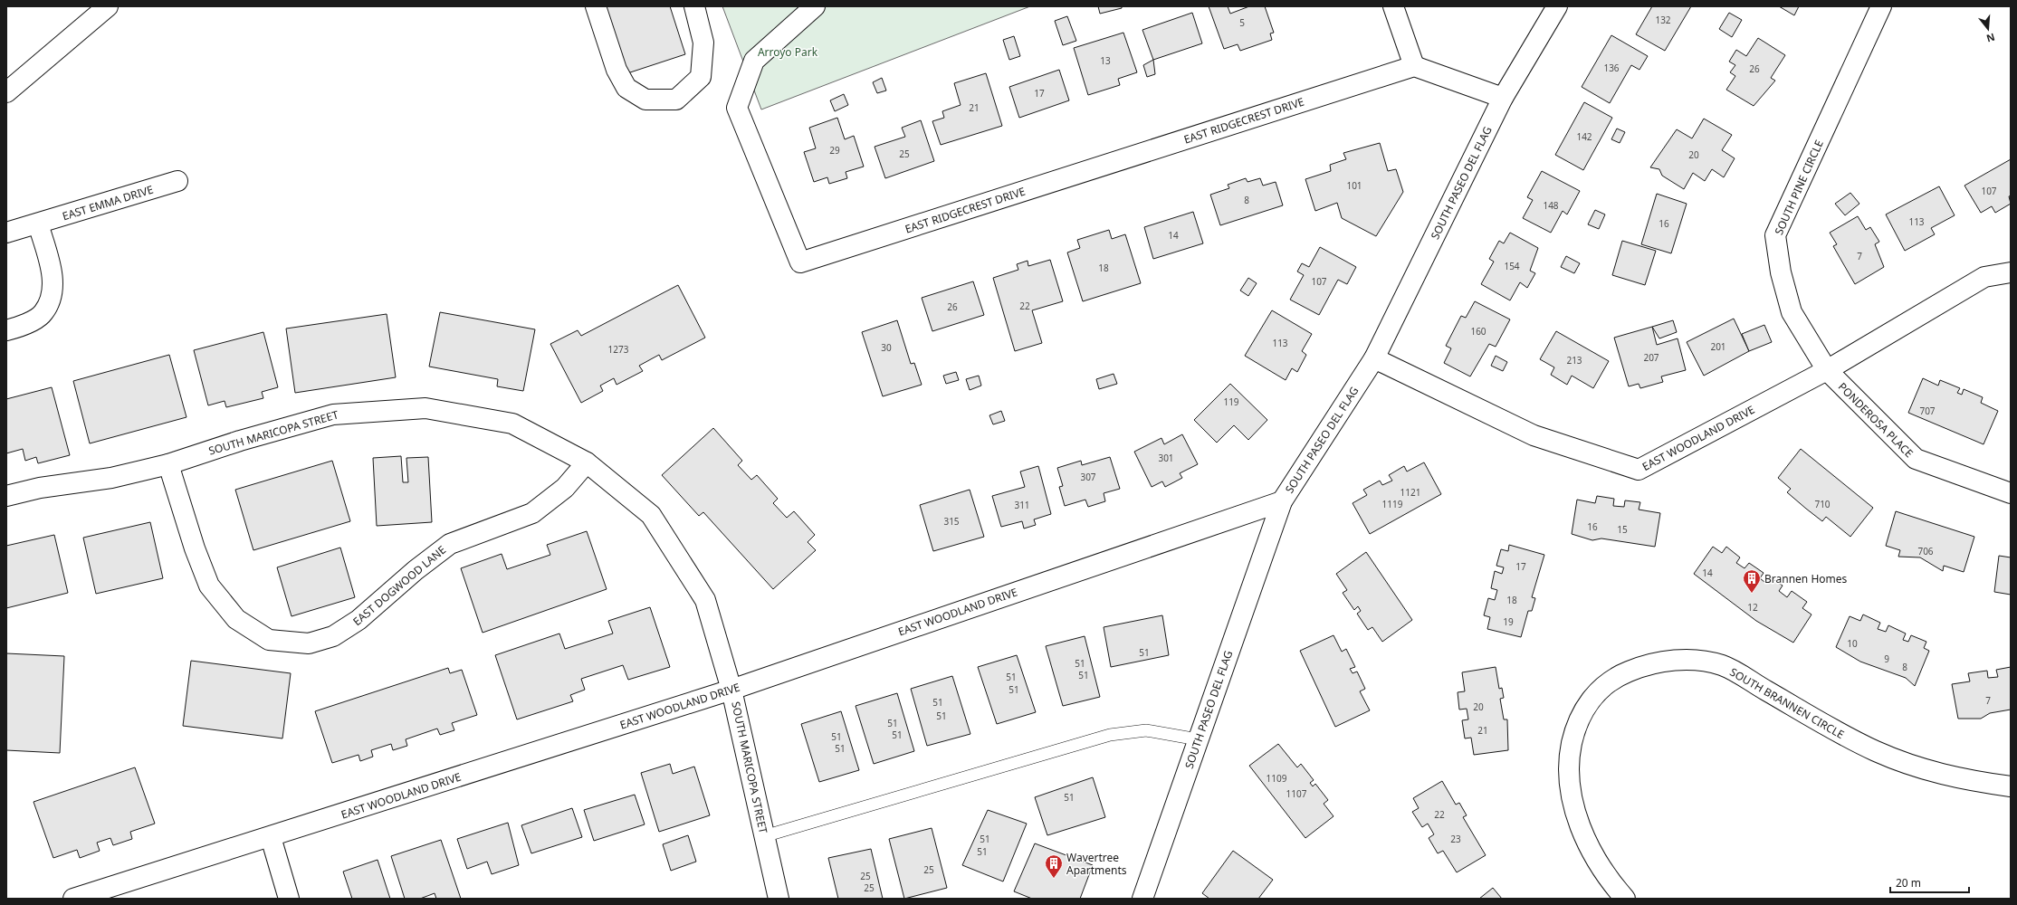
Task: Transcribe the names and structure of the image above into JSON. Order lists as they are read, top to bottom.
{
  "streets": {
    "street": [
      "EAST RIDGECREST DRIVE",
      "SOUTH PASEO DEL FLAG",
      "SOUTH PINE CIRCLE",
      "EAST EMMA DRIVE",
      "PONDEROSA PLACE",
      "SOUTH MARICOPA STREET",
      "EAST WOODLAND DRIVE",
      "EAST DOGWOOD LANE",
      "SOUTH BRANNEN CIRCLE"
    ]
  },
  "crossings": [
    ["SOUTH PASEO DEL FLAG", "EAST WOODLAND DRIVE"],
    ["SOUTH PINE CIRCLE", "PONDEROSA PLACE"],
    ["SOUTH PINE CIRCLE", "EAST WOODLAND DRIVE"],
    ["PONDEROSA PLACE", "EAST WOODLAND DRIVE"],
    ["SOUTH MARICOPA STREET", "EAST WOODLAND DRIVE"],
    ["SOUTH MARICOPA STREET", "EAST DOGWOOD LANE"]
  ],
  "parks": ["Arroyo Park"],
  "places": {
    "building": ["Brannen Homes", "Wavertree Apartments"]
  },
  "house_numbers": [
    "132",
    "5",
    "13",
    "136",
    "26",
    "17",
    "21",
    "142",
    "29",
    "25",
    "20",
    "101",
    "107",
    "8",
    "148",
    "113",
    "16",
    "14",
    "7",
    "154",
    "18",
    "107",
    "22",
    "26",
    "160",
    "113",
    "201",
    "30",
    "1273",
    "207",
    "213",
    "119",
    "707",
    "301",
    "307",
    "1121",
    "1119",
    "710",
    "311",
    "315",
    "16",
    "15",
    "706",
    "17",
    "14",
    "18",
    "12",
    "19",
    "10",
    "51",
    "9",
    "51",
    "8",
    "51",
    "51",
    "51",
    "7",
    "51",
    "20",
    "51",
    "51",
    "21",
    "51",
    "51",
    "51",
    "1109",
    "1107",
    "51",
    "22",
    "51",
    "23",
    "51",
    "25",
    "25",
    "25"
  ],
  "scale_bar": "20 m",
  "north": "bottom"
}
